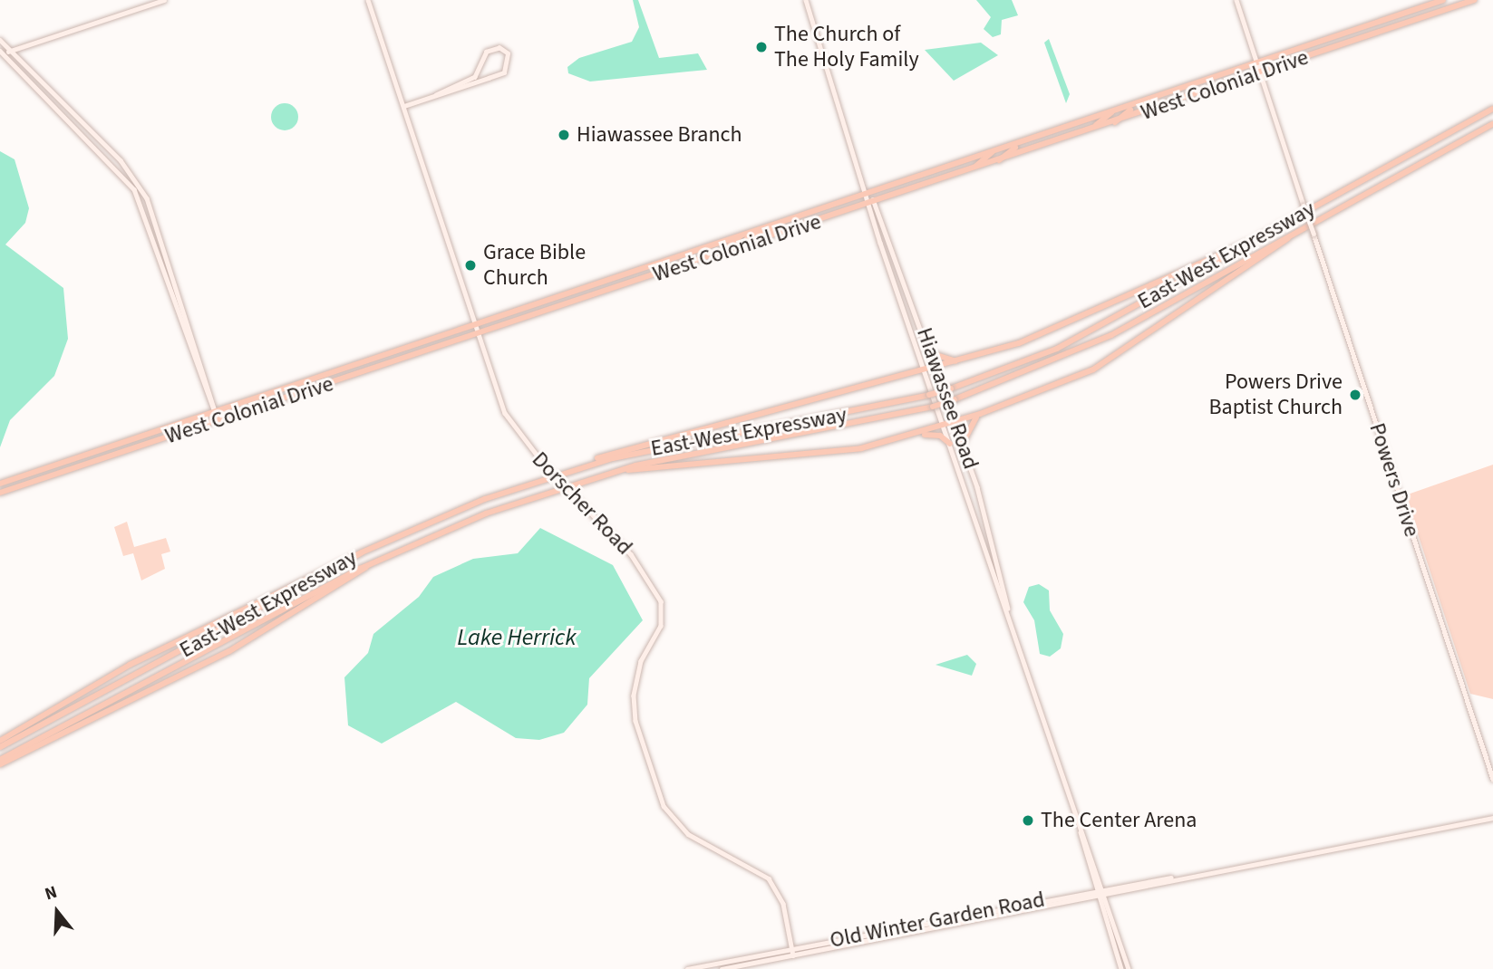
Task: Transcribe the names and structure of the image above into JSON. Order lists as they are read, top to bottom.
{
  "streets": {
    "highway": ["West Colonial Drive", "East-West Expressway"],
    "street": [
      "Hiawassee Road",
      "Powers Drive",
      "Dorscher Road",
      "Old Winter Garden Road"
    ]
  },
  "crossings": [
    ["West Colonial Drive", "Hiawassee Road"],
    ["West Colonial Drive", "Powers Drive"],
    ["West Colonial Drive", "Dorscher Road"],
    ["Hiawassee Road", "Old Winter Garden Road"],
    ["Dorscher Road", "Old Winter Garden Road"]
  ],
  "water": ["Lake Herrick"],
  "places": [
    "The Church of The Holy Family",
    "Hiawassee Branch",
    "Grace Bible Church",
    "Powers Drive Baptist Church",
    "The Center Arena"
  ],
  "north": "top"
}
